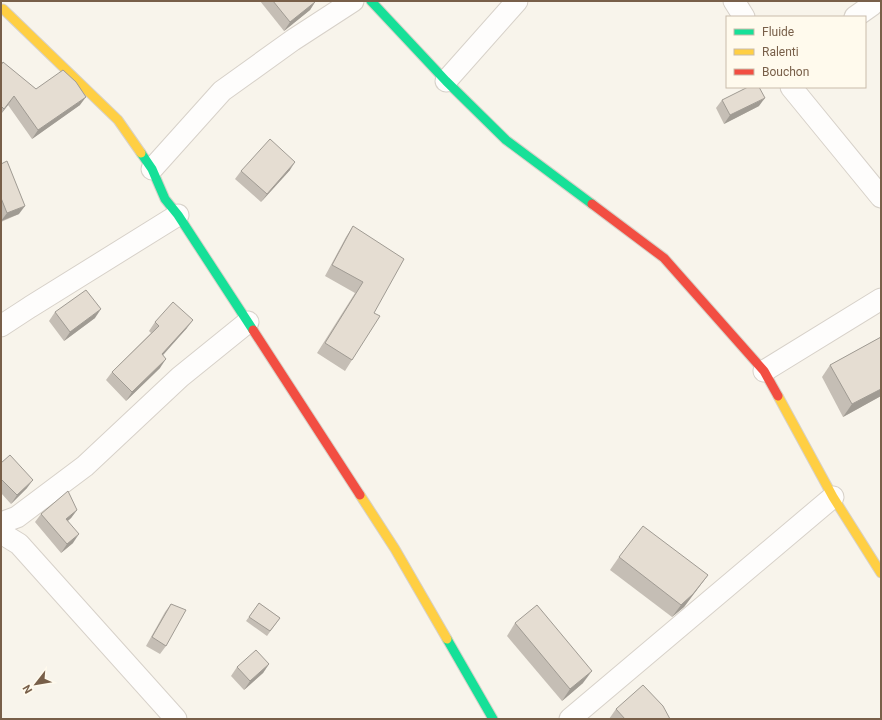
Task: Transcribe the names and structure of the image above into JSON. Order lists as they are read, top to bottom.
{
  "legend": ["Fluide", "Ralenti", "Bouchon"],
  "north": "bottom left"
}
